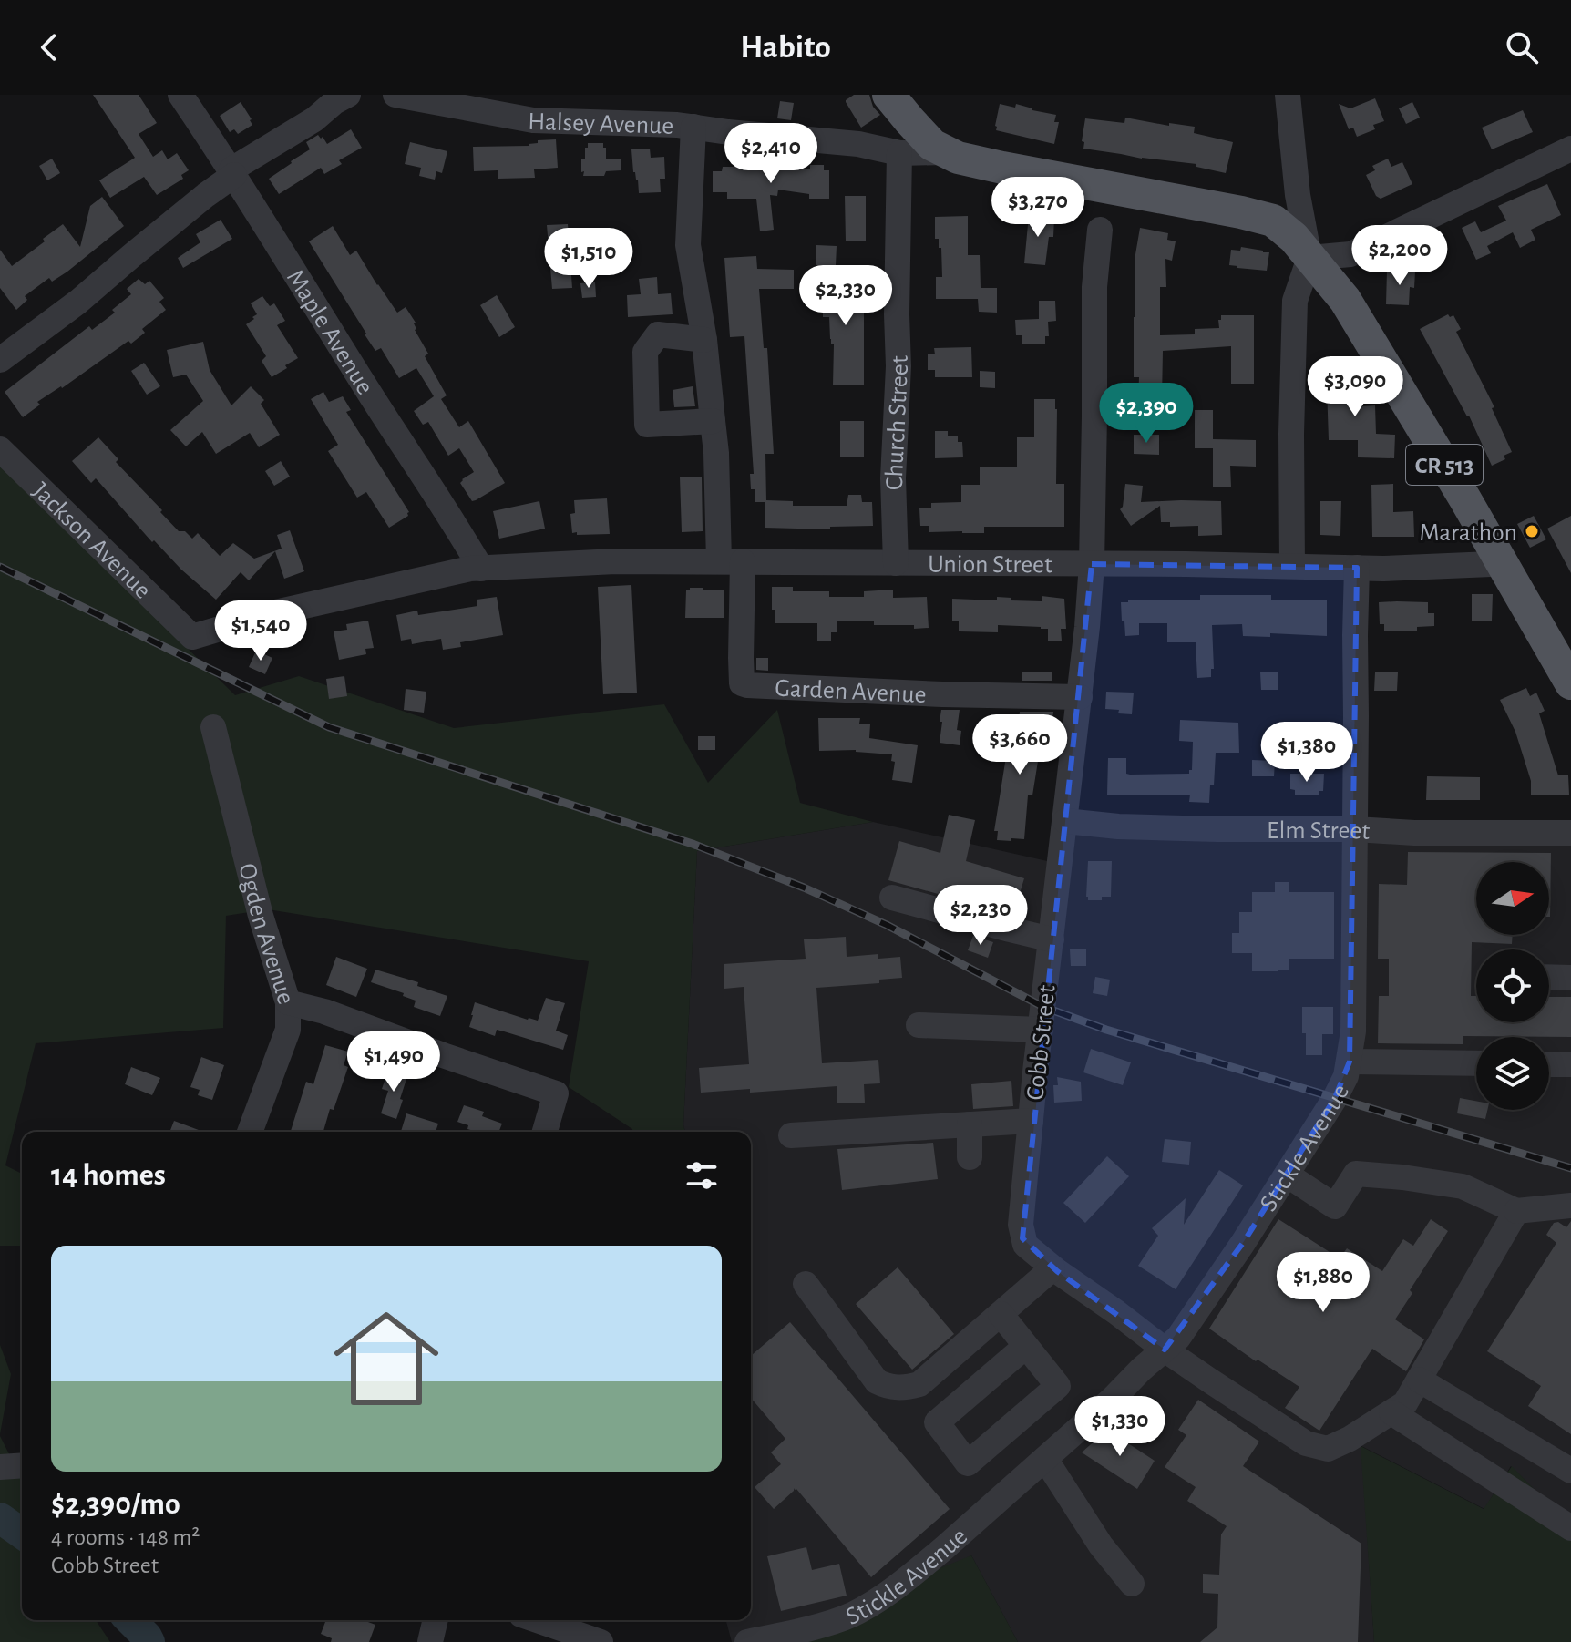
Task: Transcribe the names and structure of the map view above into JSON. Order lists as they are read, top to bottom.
{
  "streets": {
    "main road": ["Halsey Avenue", "CR 513"],
    "street": [
      "Maple Avenue",
      "Church Street",
      "Jackson Avenue",
      "Union Street",
      "Garden Avenue",
      "Elm Street",
      "Ogden Avenue",
      "Cobb Street",
      "Stickle Avenue"
    ]
  },
  "crossings": [
    ["Halsey Avenue", "Church Street"],
    ["Halsey Avenue", "CR 513"],
    ["Maple Avenue", "Jackson Avenue"],
    ["Maple Avenue", "Union Street"],
    ["Church Street", "Union Street"],
    ["CR 513", "Union Street"],
    ["Jackson Avenue", "Union Street"],
    ["Union Street", "Garden Avenue"],
    ["Union Street", "Cobb Street"],
    ["Union Street", "Stickle Avenue"],
    ["Garden Avenue", "Cobb Street"],
    ["Elm Street", "Cobb Street"],
    ["Elm Street", "Stickle Avenue"],
    ["Cobb Street", "Stickle Avenue"]
  ],
  "places": ["Marathon"],
  "north": "right",
  "page": {
    "header": "Habito",
    "price": [
      "$2,410",
      "$3,270",
      "$2,200",
      "$1,510",
      "$2,330",
      "$3,090",
      "$2,390",
      "$1,540",
      "$3,660",
      "$1,380",
      "$2,230",
      "$1,490",
      "$1,880",
      "$1,330"
    ],
    "heading": "14 homes",
    "list": [
      {
        "name": "$2,390/mo",
        "note": "4 rooms · 148 m² · Cobb Street"
      }
    ]
  }
}
